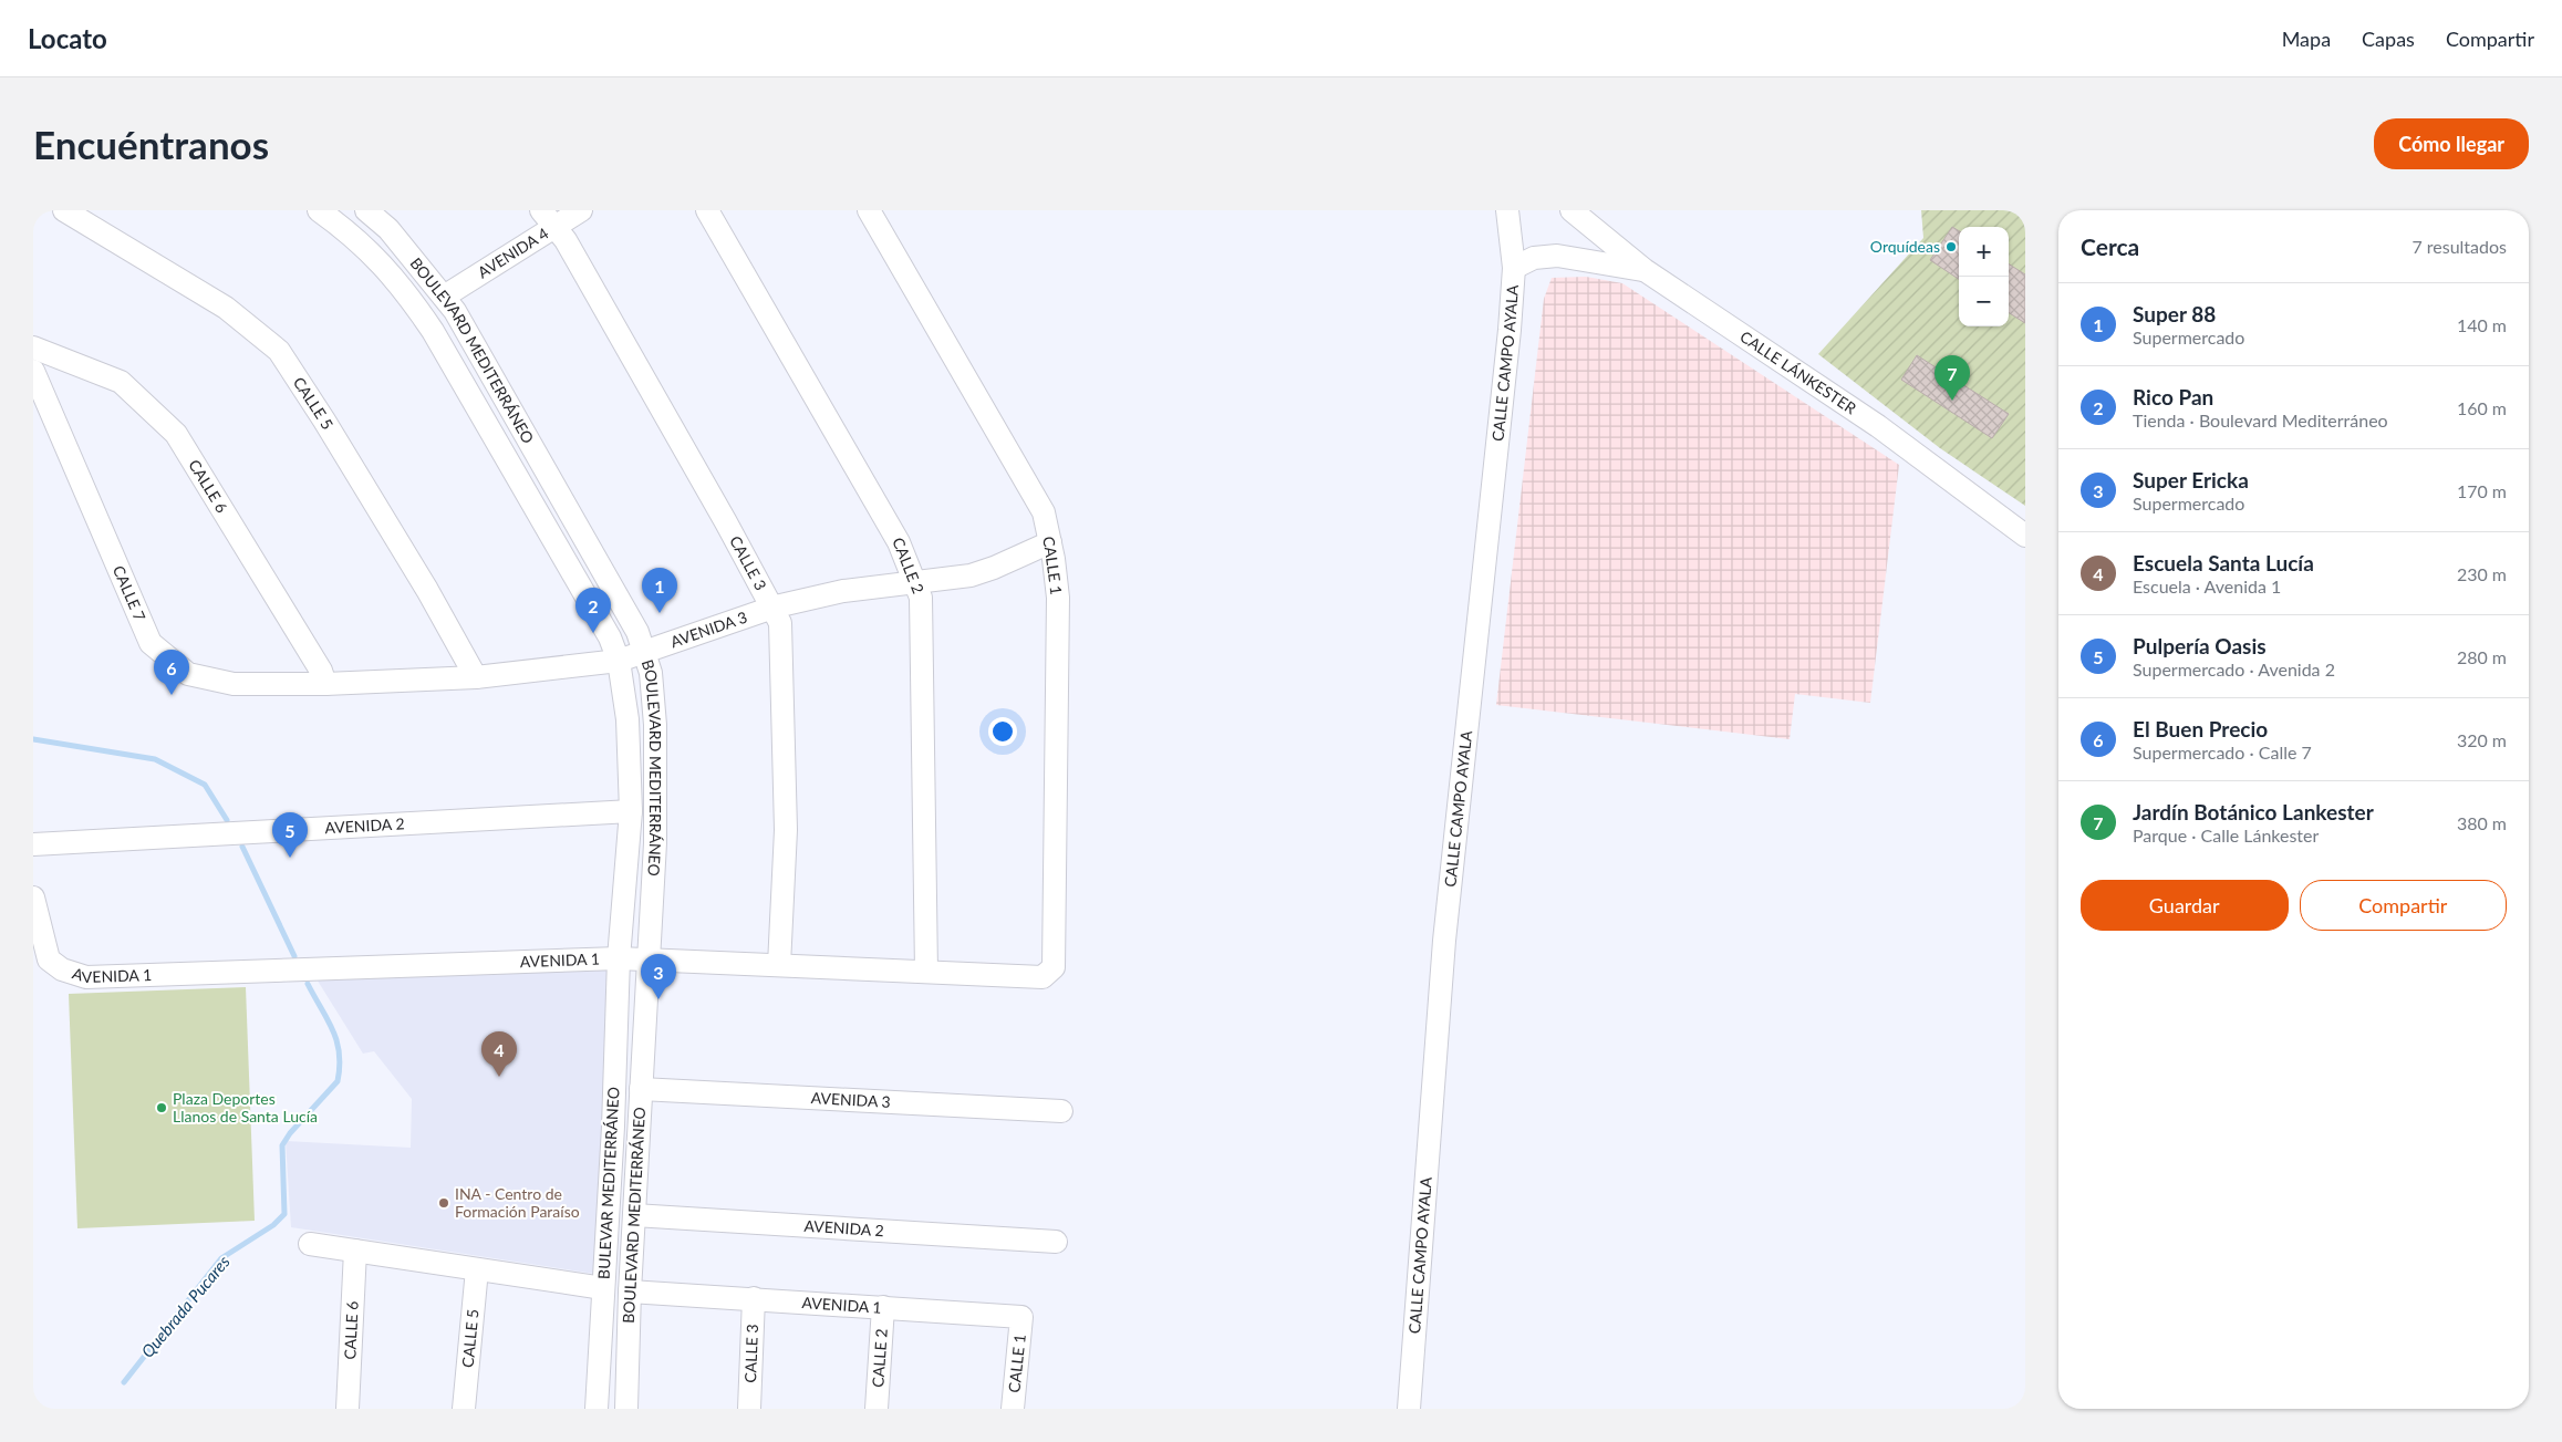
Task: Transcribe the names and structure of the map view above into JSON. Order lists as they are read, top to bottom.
{
  "streets": {
    "street": [
      "AVENIDA 4",
      "BOULEVARD MEDITERRÁNEO",
      "CALLE CAMPO AYALA",
      "CALLE LÁNKESTER",
      "CALLE 5",
      "CALLE 6",
      "CALLE 3",
      "CALLE 2",
      "CALLE 1",
      "CALLE 7",
      "AVENIDA 3",
      "AVENIDA 2",
      "AVENIDA 1",
      "BULEVAR MEDITERRÁNEO"
    ]
  },
  "crossings": [
    ["AVENIDA 4", "BOULEVARD MEDITERRÁNEO"],
    ["AVENIDA 4", "CALLE 3"],
    ["BOULEVARD MEDITERRÁNEO", "AVENIDA 3"],
    ["BOULEVARD MEDITERRÁNEO", "AVENIDA 2"],
    ["BOULEVARD MEDITERRÁNEO", "AVENIDA 1"],
    ["BOULEVARD MEDITERRÁNEO", "BULEVAR MEDITERRÁNEO"],
    ["CALLE 5", "AVENIDA 3"],
    ["CALLE 6", "CALLE 7"],
    ["CALLE 6", "AVENIDA 3"],
    ["CALLE 3", "AVENIDA 3"],
    ["CALLE 3", "AVENIDA 1"],
    ["CALLE 2", "AVENIDA 3"],
    ["CALLE 2", "AVENIDA 1"],
    ["CALLE 1", "AVENIDA 3"],
    ["CALLE 1", "AVENIDA 1"],
    ["CALLE 7", "AVENIDA 3"],
    ["AVENIDA 1", "BULEVAR MEDITERRÁNEO"]
  ],
  "water": ["Quebrada Pucares"],
  "places": ["Orquídeas", "Plaza Deportes Llanos de Santa Lucía", "INA - Centro de Formación Paraíso"],
  "page": {
    "header": "Locato",
    "nav": ["Mapa", "Capas", "Compartir"],
    "buttons": [
      "Cómo llegar",
      ["Guardar", "Compartir"]
    ],
    "title": "Encuéntranos",
    "heading": ["Cerca", "7 resultados"],
    "map_buttons": ["+", "−"],
    "list": [
      {
        "mark": "1",
        "name": "Super 88",
        "note": "Supermercado",
        "value": "140 m"
      },
      {
        "mark": "2",
        "name": "Rico Pan",
        "note": "Tienda · Boulevard Mediterráneo",
        "value": "160 m"
      },
      {
        "mark": "3",
        "name": "Super Ericka",
        "note": "Supermercado",
        "value": "170 m"
      },
      {
        "mark": "4",
        "name": "Escuela Santa Lucía",
        "note": "Escuela · Avenida 1",
        "value": "230 m"
      },
      {
        "mark": "5",
        "name": "Pulpería Oasis",
        "note": "Supermercado · Avenida 2",
        "value": "280 m"
      },
      {
        "mark": "6",
        "name": "El Buen Precio",
        "note": "Supermercado · Calle 7",
        "value": "320 m"
      },
      {
        "mark": "7",
        "name": "Jardín Botánico Lankester",
        "note": "Parque · Calle Lánkester",
        "value": "380 m"
      }
    ],
    "pins": [
      "7",
      "1",
      "2",
      "6",
      "5",
      "3",
      "4"
    ]
  }
}
